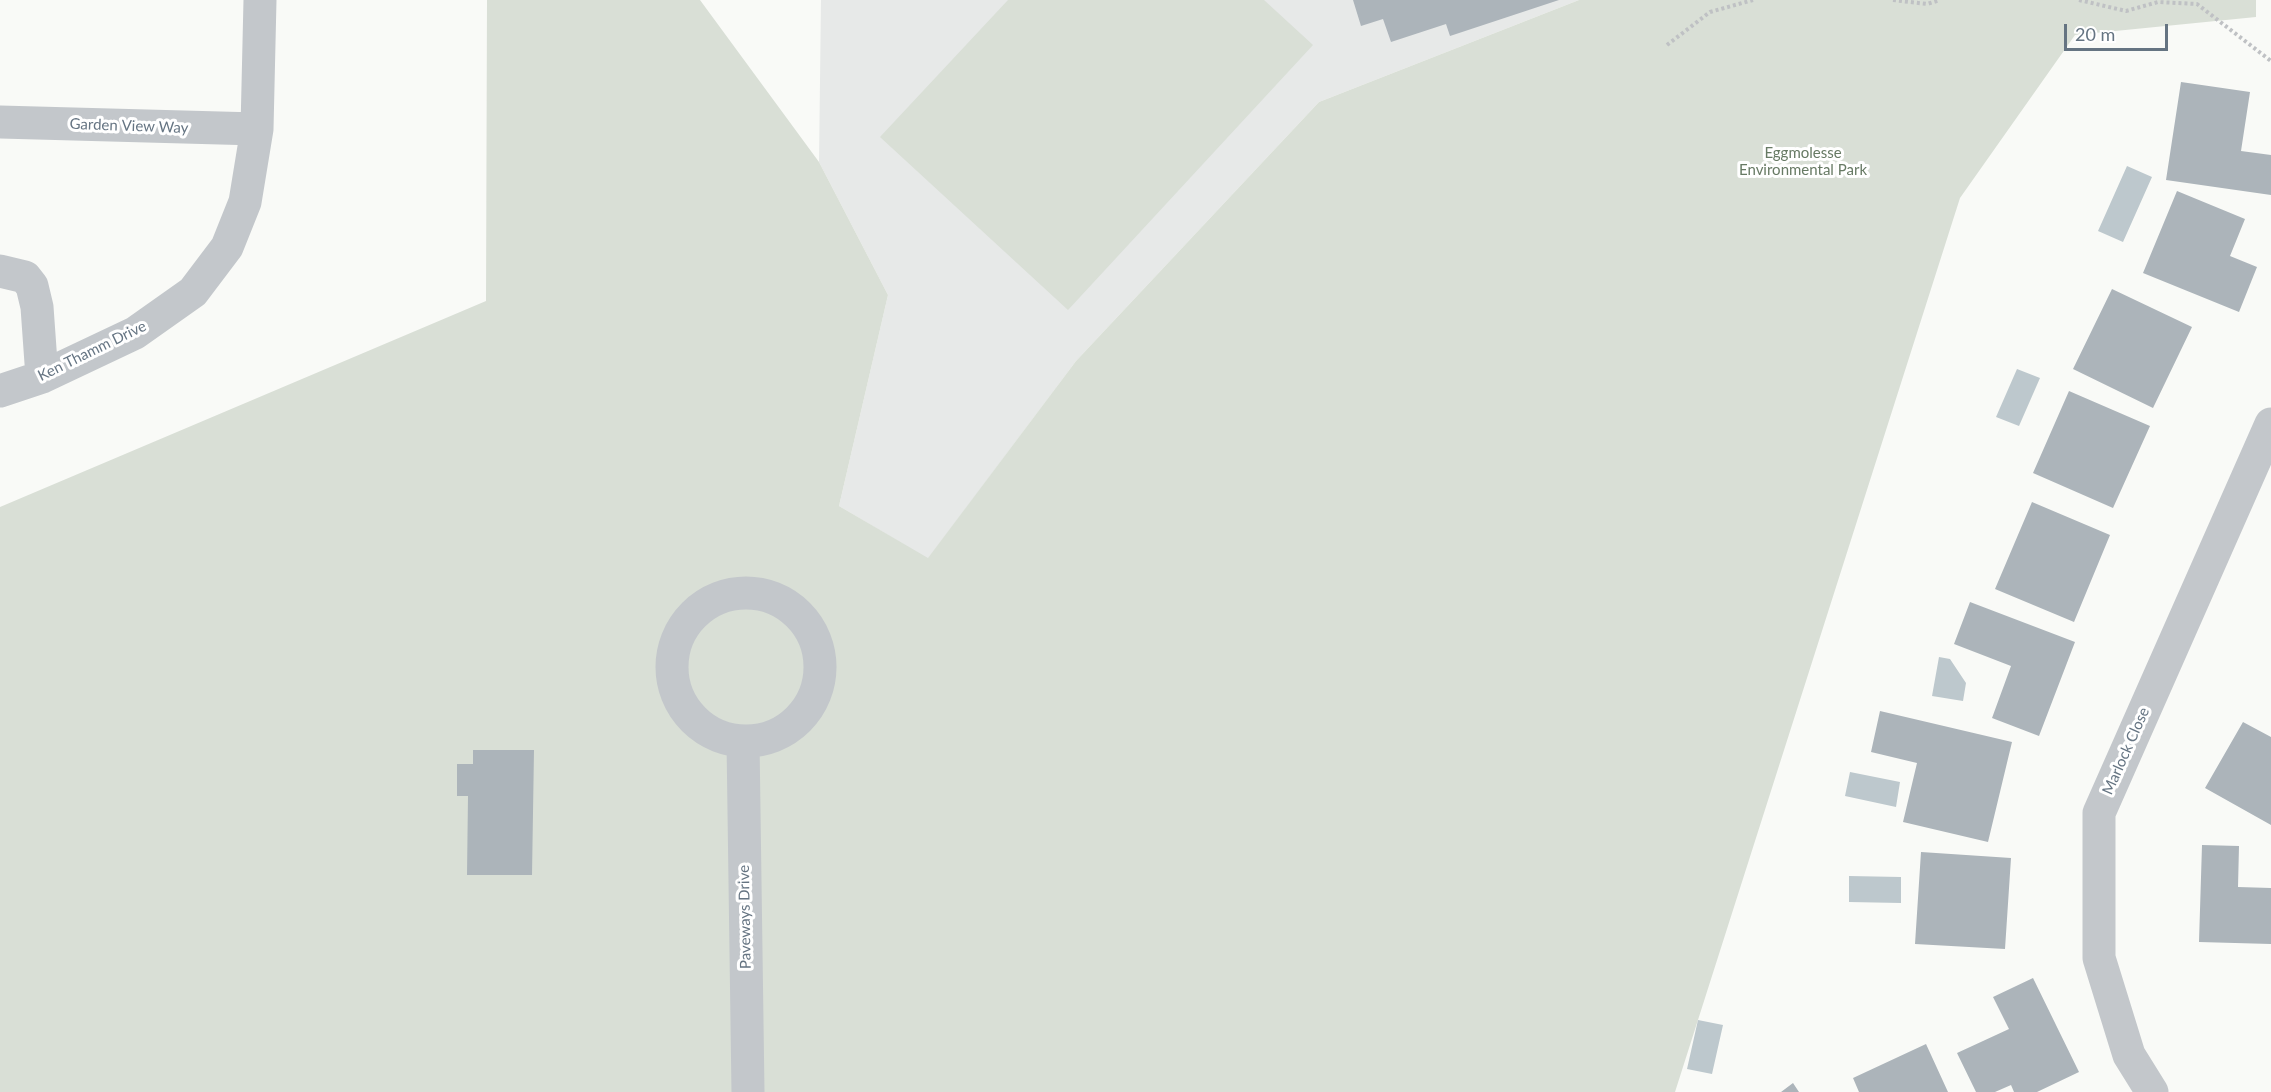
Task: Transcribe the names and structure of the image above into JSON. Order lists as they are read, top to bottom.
{
  "streets": {
    "street": [
      "Garden View Way",
      "Ken Thamm Drive",
      "Marlock Close",
      "Paveways Drive"
    ]
  },
  "crossings": [
    ["Garden View Way", "Ken Thamm Drive"]
  ],
  "parks": ["Eggmolesse Environmental Park"],
  "scale_bar": "20 m"
}
